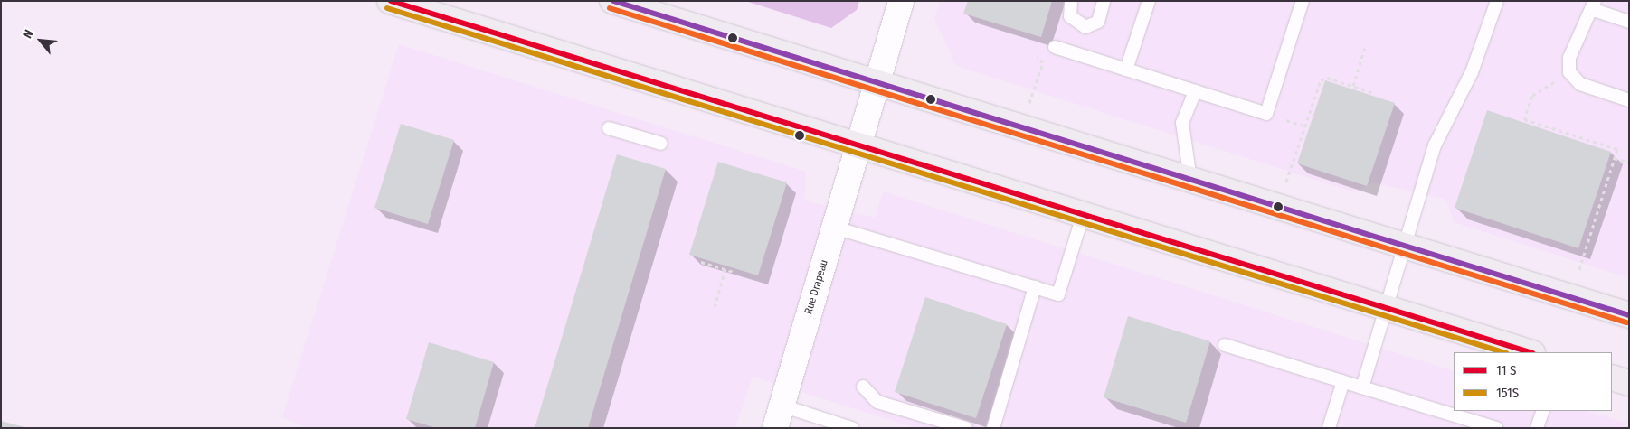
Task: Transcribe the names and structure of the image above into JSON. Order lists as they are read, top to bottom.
{
  "streets": {
    "street": ["Rue Drapeau"]
  },
  "lines": ["transit line 151S"],
  "legend": ["11 S", "151S"],
  "north": "top left"
}
